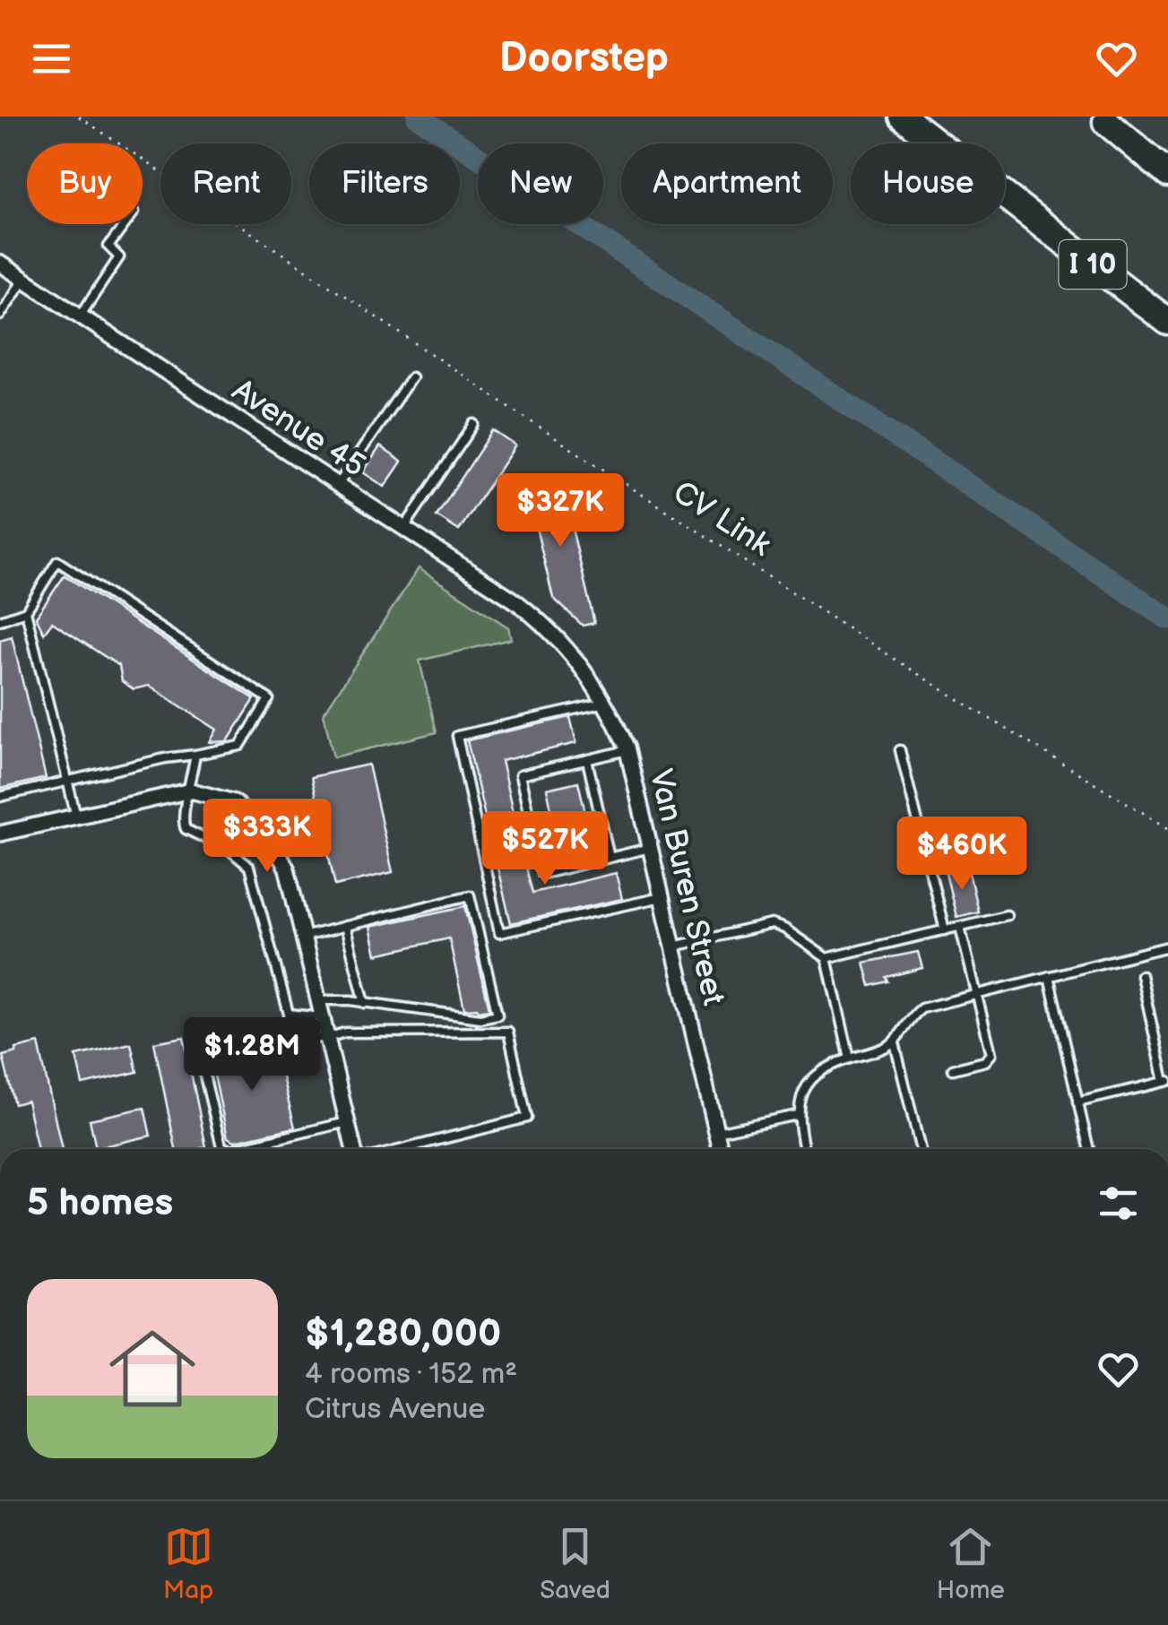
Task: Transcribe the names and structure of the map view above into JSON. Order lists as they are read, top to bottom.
{
  "streets": {
    "highway": ["I 10"],
    "street": ["Avenue 45", "Van Buren Street"],
    "path": ["CV Link"]
  },
  "crossings": [
    ["Avenue 45", "Van Buren Street"]
  ],
  "page": {
    "header": "Doorstep",
    "chip": [
      "Buy",
      "Rent",
      "Filters",
      "New",
      "Apartment",
      "House"
    ],
    "price": [
      "$327K",
      "$333K",
      "$527K",
      "$460K",
      "$1.28M"
    ],
    "heading": "5 homes",
    "list": [
      {
        "name": "$1,280,000",
        "note": "4 rooms · 152 m² · Citrus Avenue"
      }
    ],
    "tabs": ["Map", "Saved", "Home"]
  }
}
